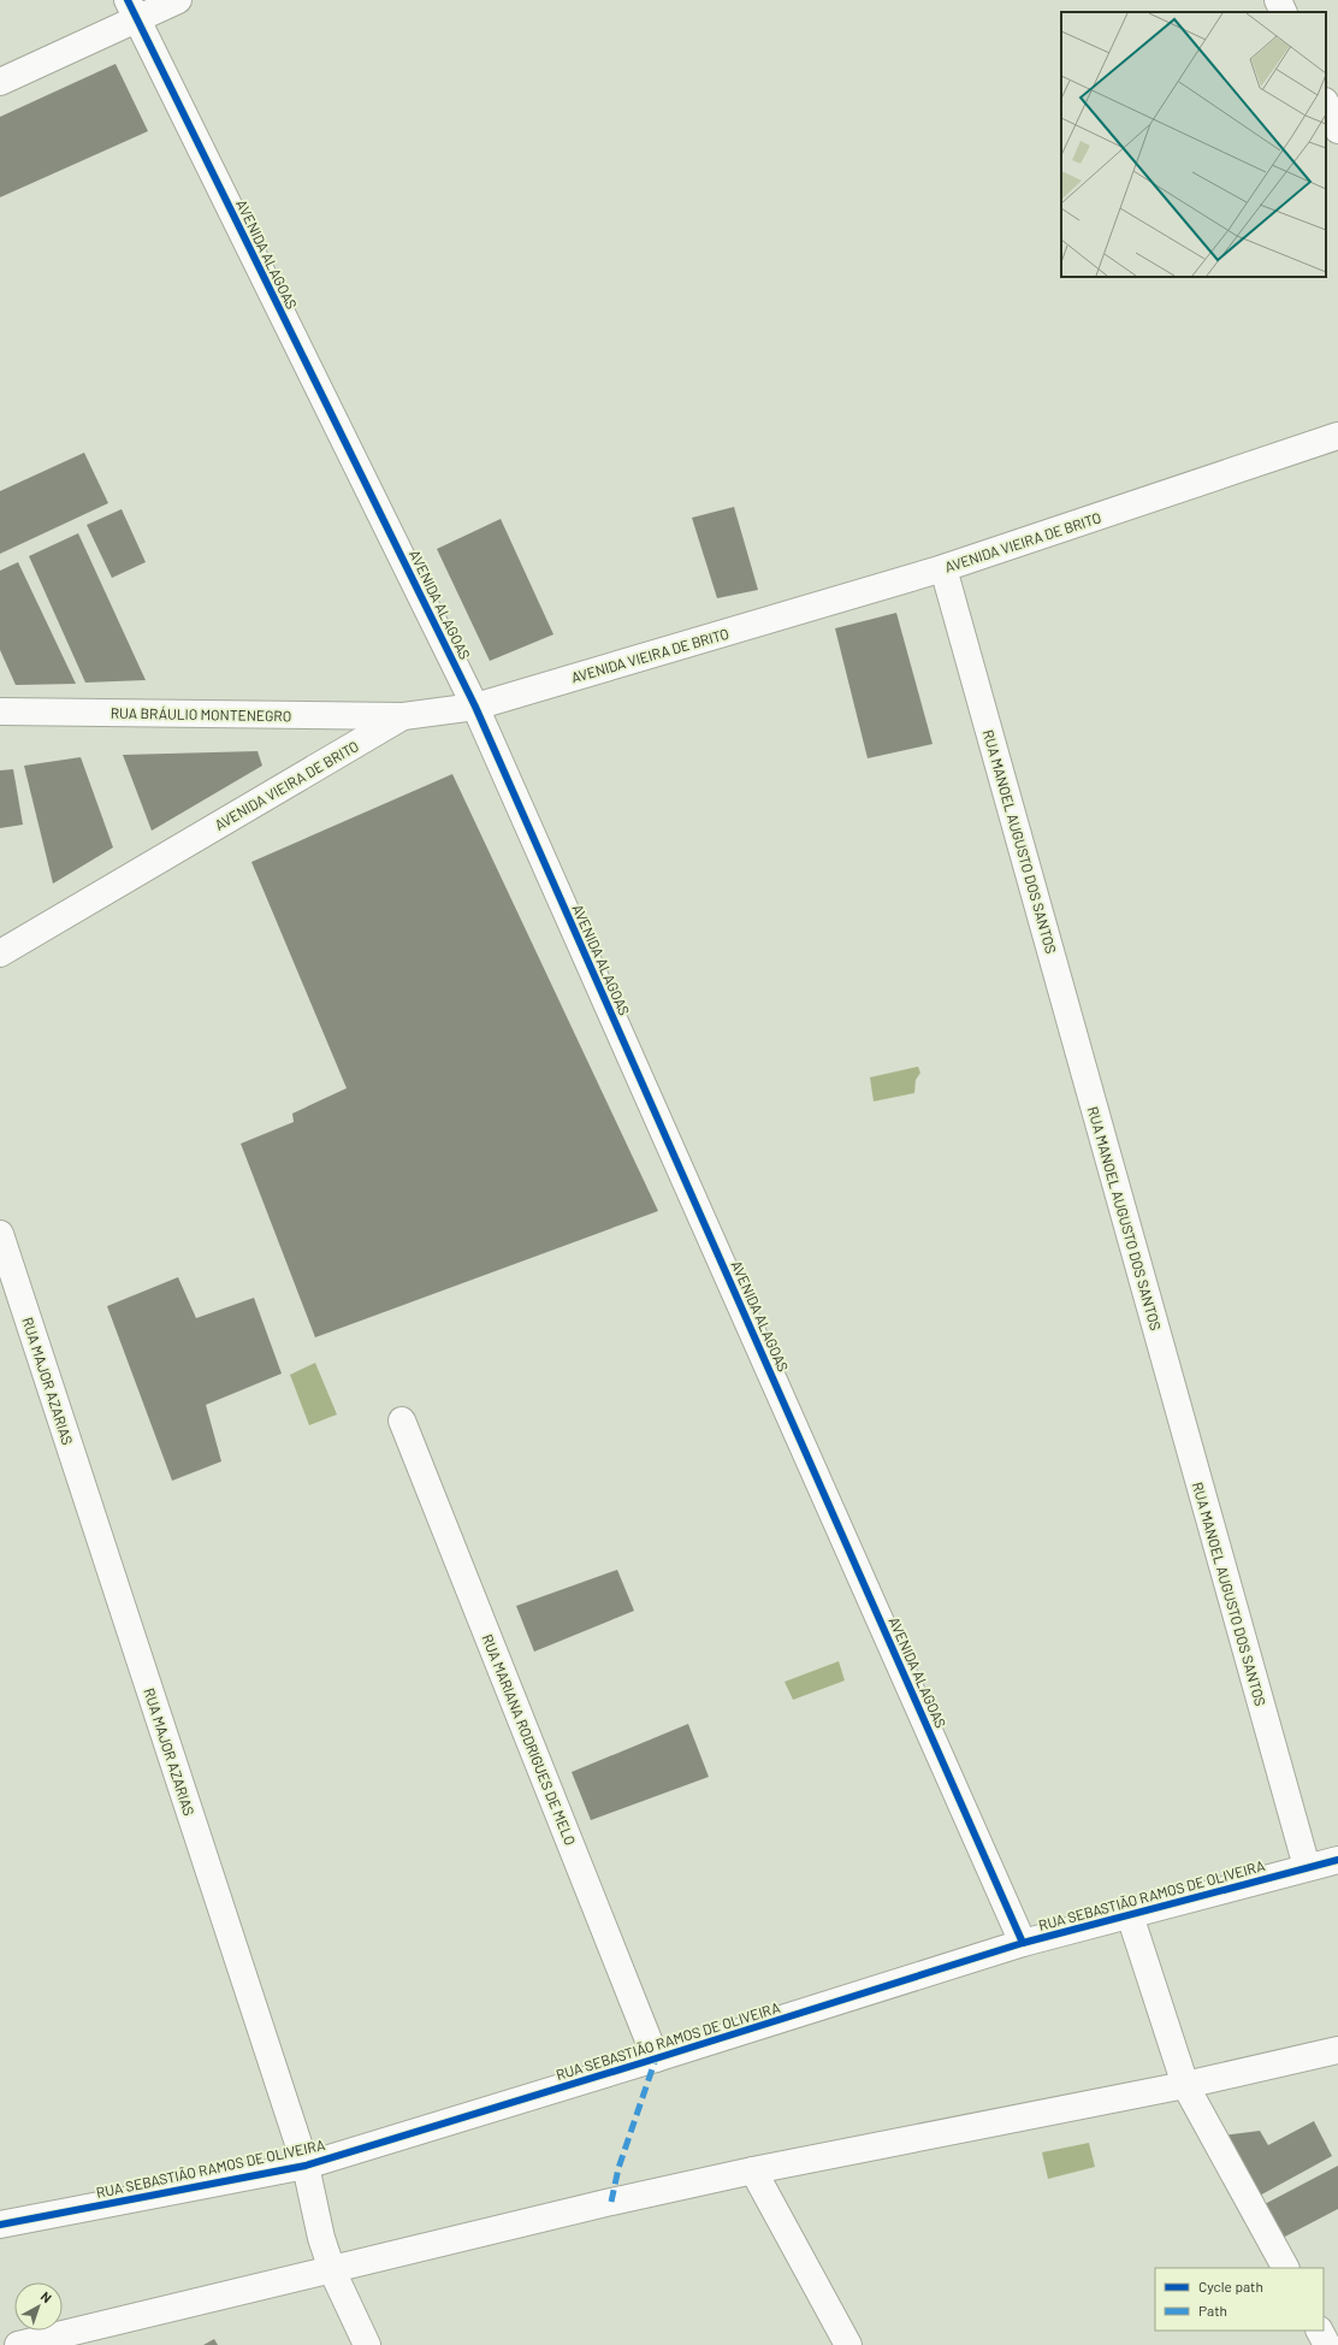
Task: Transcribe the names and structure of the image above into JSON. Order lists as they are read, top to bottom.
{
  "streets": {
    "street": [
      "AVENIDA ALAGOAS",
      "AVENIDA VIEIRA DE BRITO",
      "RUA BRÁULIO MONTENEGRO",
      "RUA MANOEL AUGUSTO DOS SANTOS",
      "RUA MAJOR AZARIAS",
      "RUA MARIANA RODRIGUES DE MELO",
      "RUA SEBASTIÃO RAMOS DE OLIVEIRA"
    ]
  },
  "crossings": [
    ["AVENIDA ALAGOAS", "AVENIDA VIEIRA DE BRITO"],
    ["AVENIDA ALAGOAS", "RUA SEBASTIÃO RAMOS DE OLIVEIRA"],
    ["AVENIDA VIEIRA DE BRITO", "RUA BRÁULIO MONTENEGRO"],
    ["AVENIDA VIEIRA DE BRITO", "RUA MANOEL AUGUSTO DOS SANTOS"],
    ["RUA MANOEL AUGUSTO DOS SANTOS", "RUA SEBASTIÃO RAMOS DE OLIVEIRA"],
    ["RUA MAJOR AZARIAS", "RUA SEBASTIÃO RAMOS DE OLIVEIRA"],
    ["RUA MARIANA RODRIGUES DE MELO", "RUA SEBASTIÃO RAMOS DE OLIVEIRA"]
  ],
  "legend": ["Cycle path", "Path"],
  "north": "top right"
}
